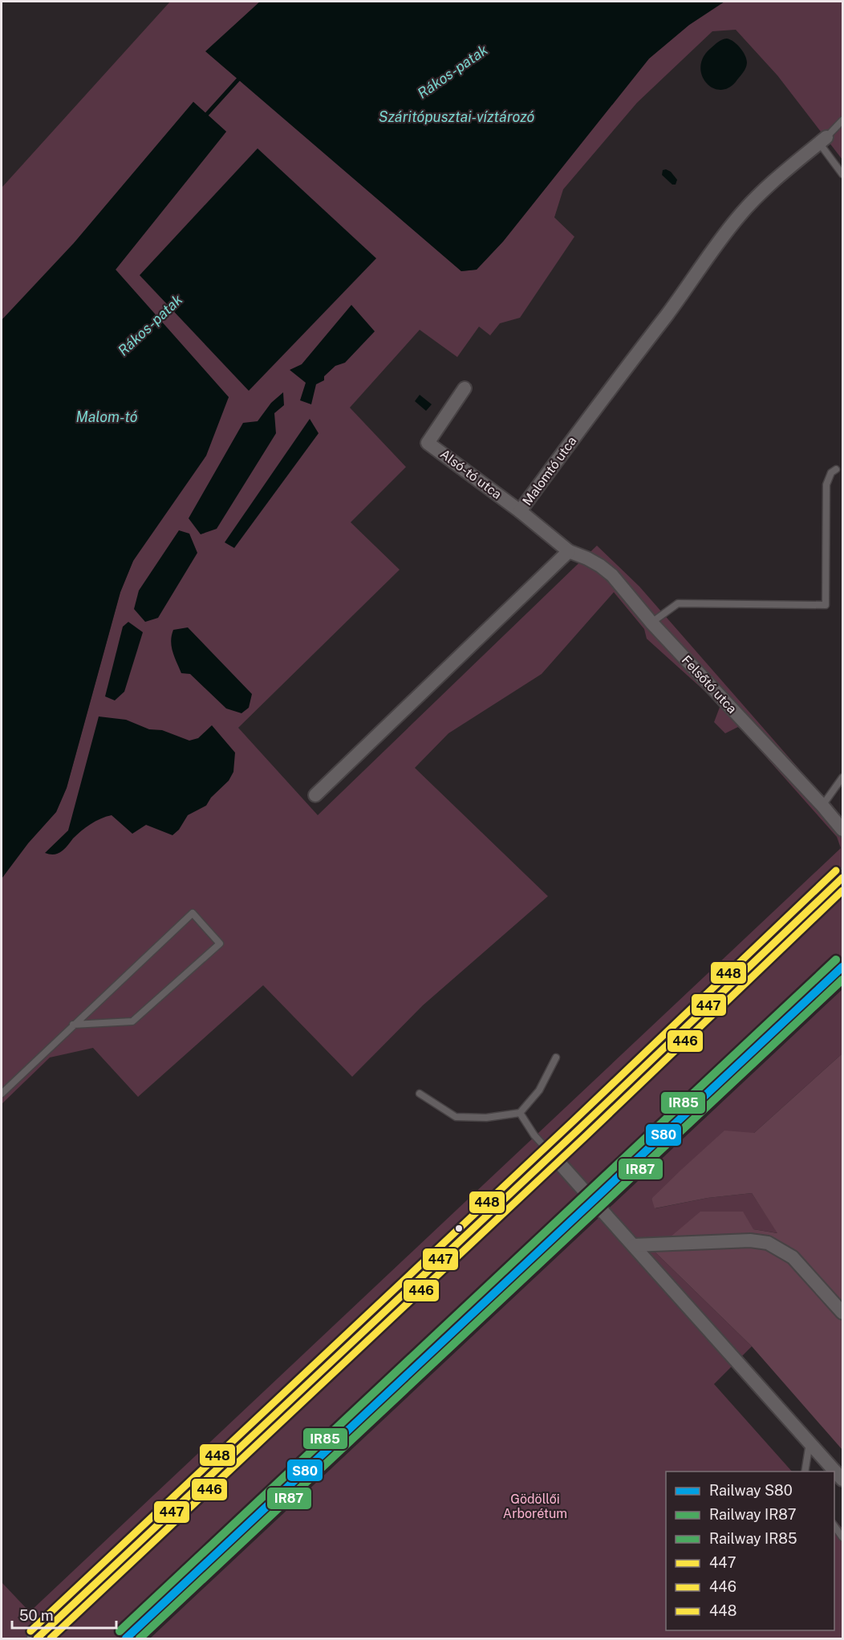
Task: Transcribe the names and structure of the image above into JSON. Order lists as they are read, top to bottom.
{
  "streets": {
    "street": ["Malomtó utca", "Alsó-tó utca", "Felsőtó utca"]
  },
  "crossings": [
    ["Malomtó utca", "Alsó-tó utca"],
    ["Malomtó utca", "Felsőtó utca"]
  ],
  "water": ["Rákos-patak", "Száritópusztai-víztározó", "Malom-tó"],
  "parks": ["Gödöllői Arborétum"],
  "lines": [
    "transit line 448",
    "transit line 447",
    "transit line 446",
    "rail line IR85",
    "rail line S80",
    "rail line IR87"
  ],
  "legend": [
    "Railway S80",
    "Railway IR87",
    "Railway IR85",
    "447",
    "446",
    "448"
  ],
  "scale_bar": "50 m"
}
